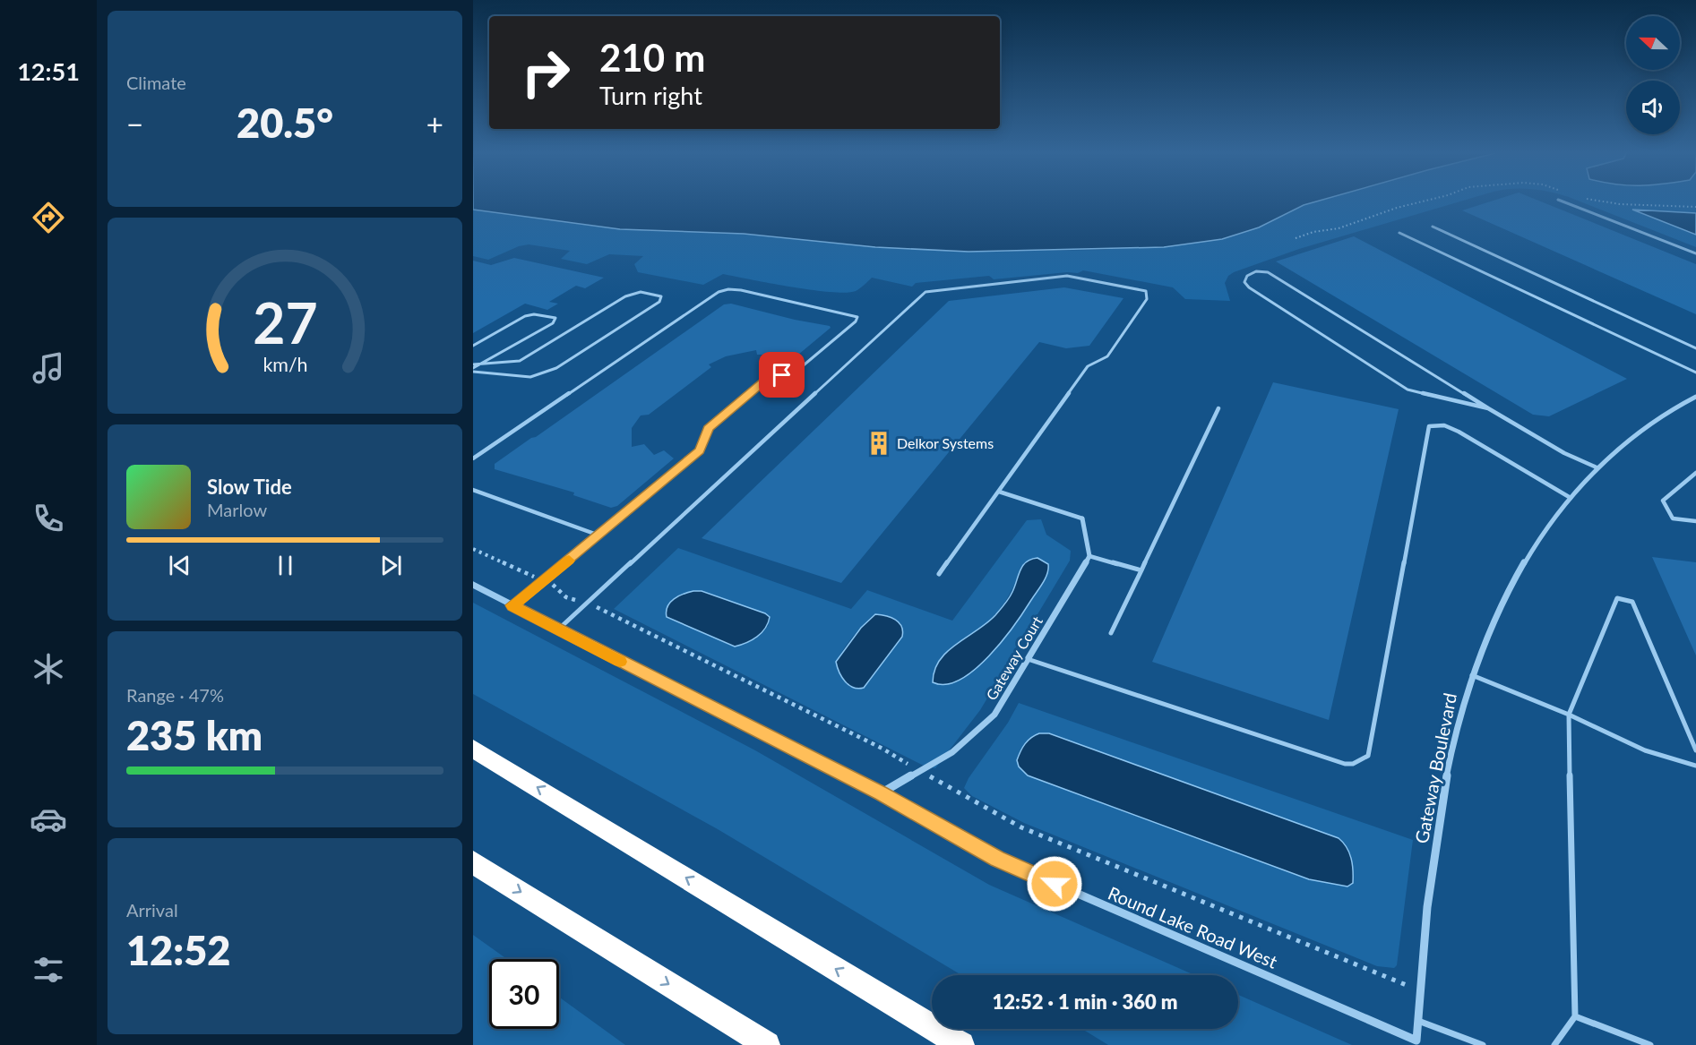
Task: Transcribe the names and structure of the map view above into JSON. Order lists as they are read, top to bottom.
{
  "streets": {
    "street": ["Gateway Court", "Gateway Boulevard", "Round Lake Road West"]
  },
  "crossings": [
    ["Gateway Court", "Round Lake Road West"],
    ["Gateway Boulevard", "Round Lake Road West"]
  ],
  "places": {
    "building": ["Delkor Systems"]
  },
  "north": "left",
  "page": {
    "tabs": "12:51",
    "tile": [
      "Climate",
      ["Range · 47%", "235 km"],
      ["Arrival", "12:52"]
    ],
    "turn": ["210 m", "Turn right"],
    "heat": ["−", "20.5°", "+"],
    "song": ["Slow Tide", "Marlow"],
    "limit": "30",
    "trip": "12:52 · 1 min · 360 m",
    "gauge": ["27", "km/h"]
  }
}
